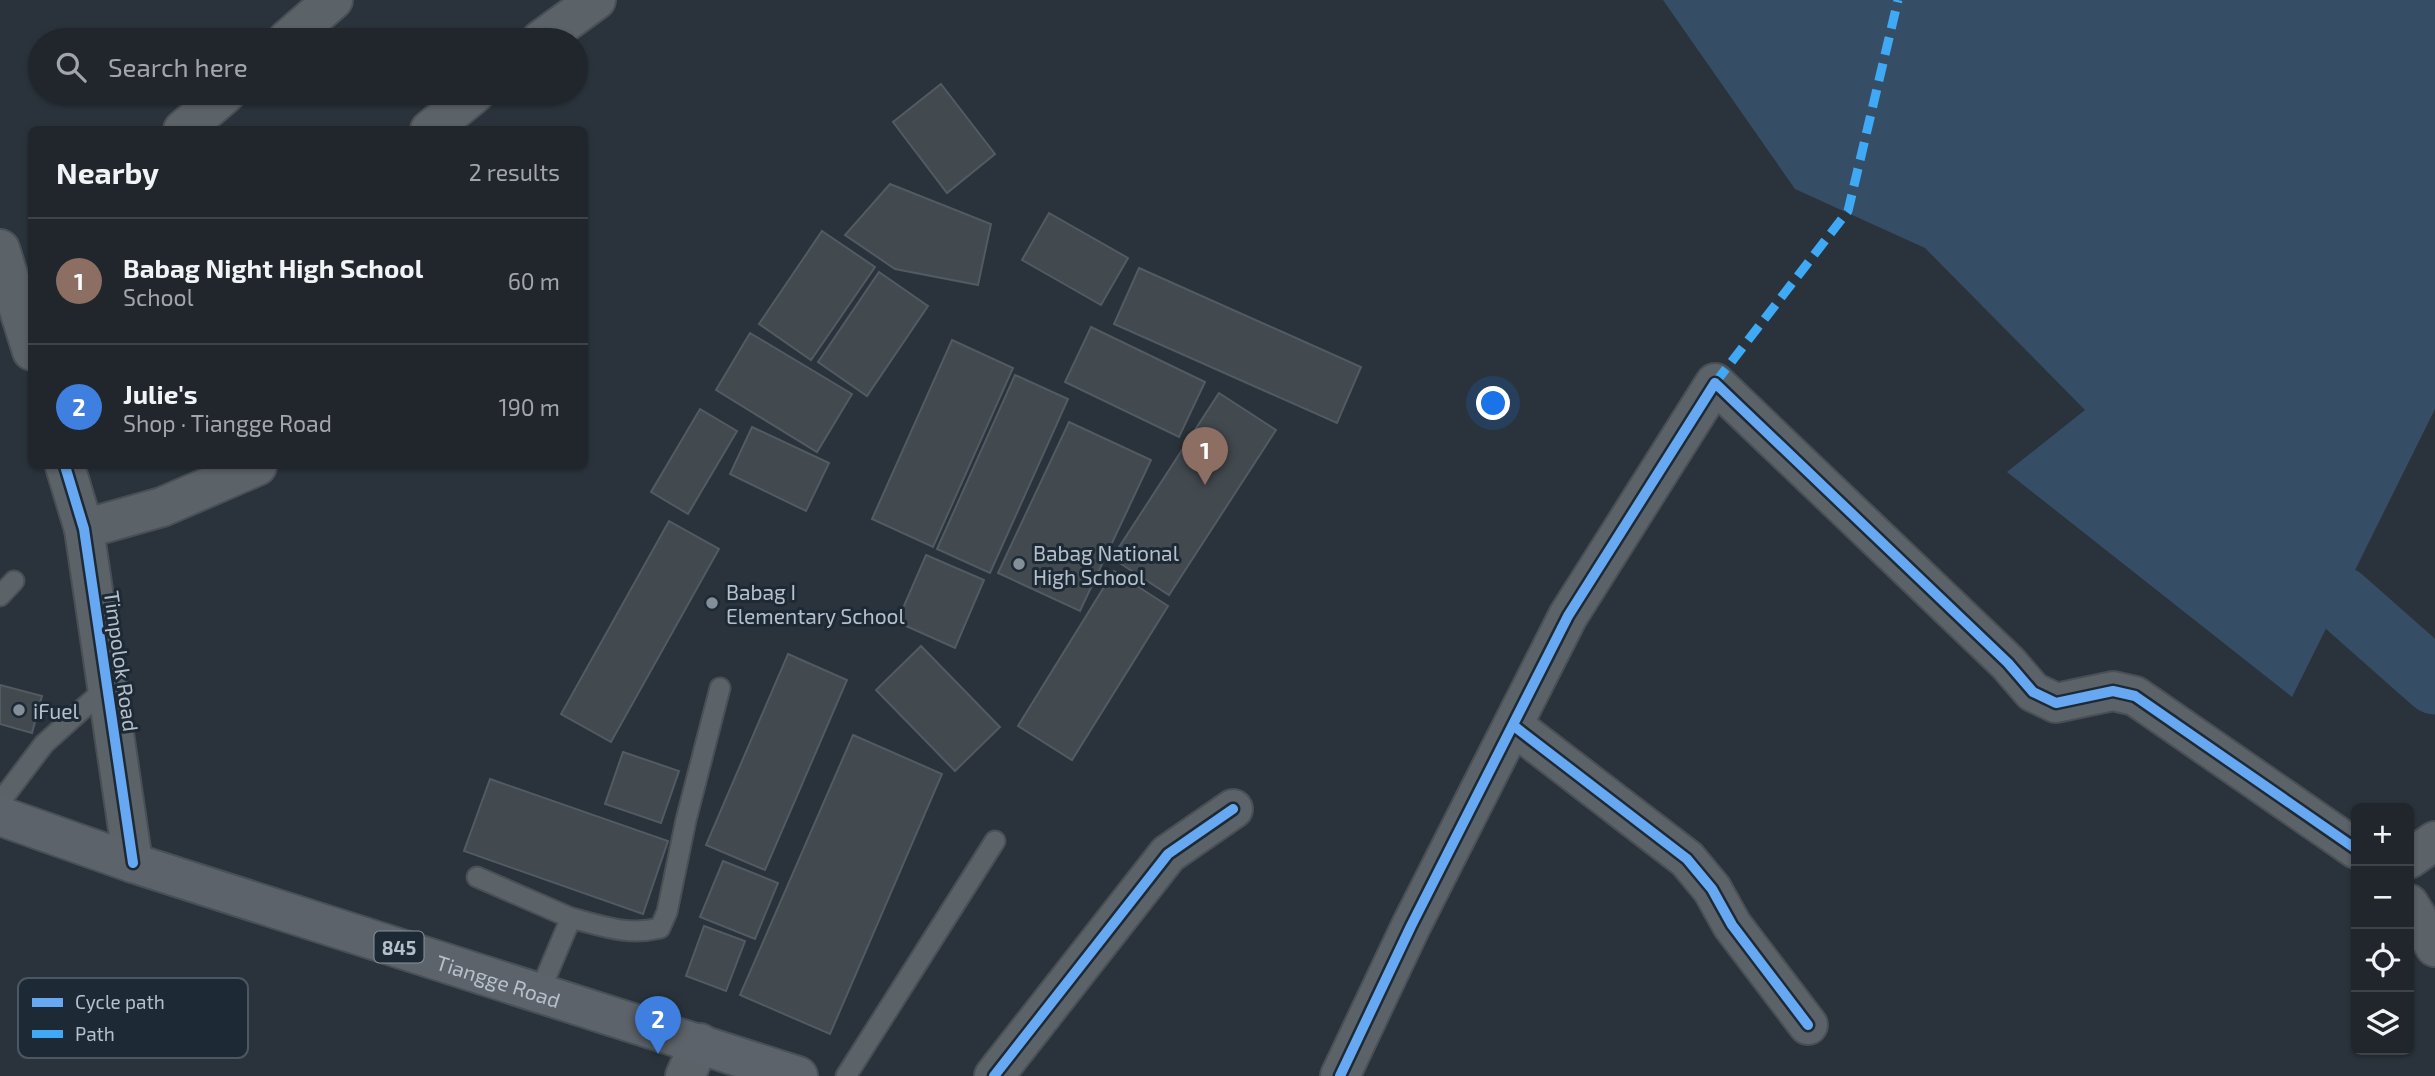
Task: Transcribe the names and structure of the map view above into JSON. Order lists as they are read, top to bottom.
{
  "streets": {
    "main road": ["845", "Tiangge Road"],
    "street": ["Timpolok Road"]
  },
  "crossings": [
    ["Timpolok Road", "Tiangge Road"]
  ],
  "places": ["Babag National High School", "Babag I Elementary School", "iFuel"],
  "legend": ["Cycle path", "Path"],
  "page": {
    "search": "Search here",
    "heading": ["Nearby", "2 results"],
    "list": [
      {
        "mark": "1",
        "name": "Babag Night High School",
        "note": "School",
        "value": "60 m"
      },
      {
        "mark": "2",
        "name": "Julie's",
        "note": "Shop · Tiangge Road",
        "value": "190 m"
      }
    ],
    "pins": ["1", "2"],
    "map_buttons": ["+", "−"]
  }
}
